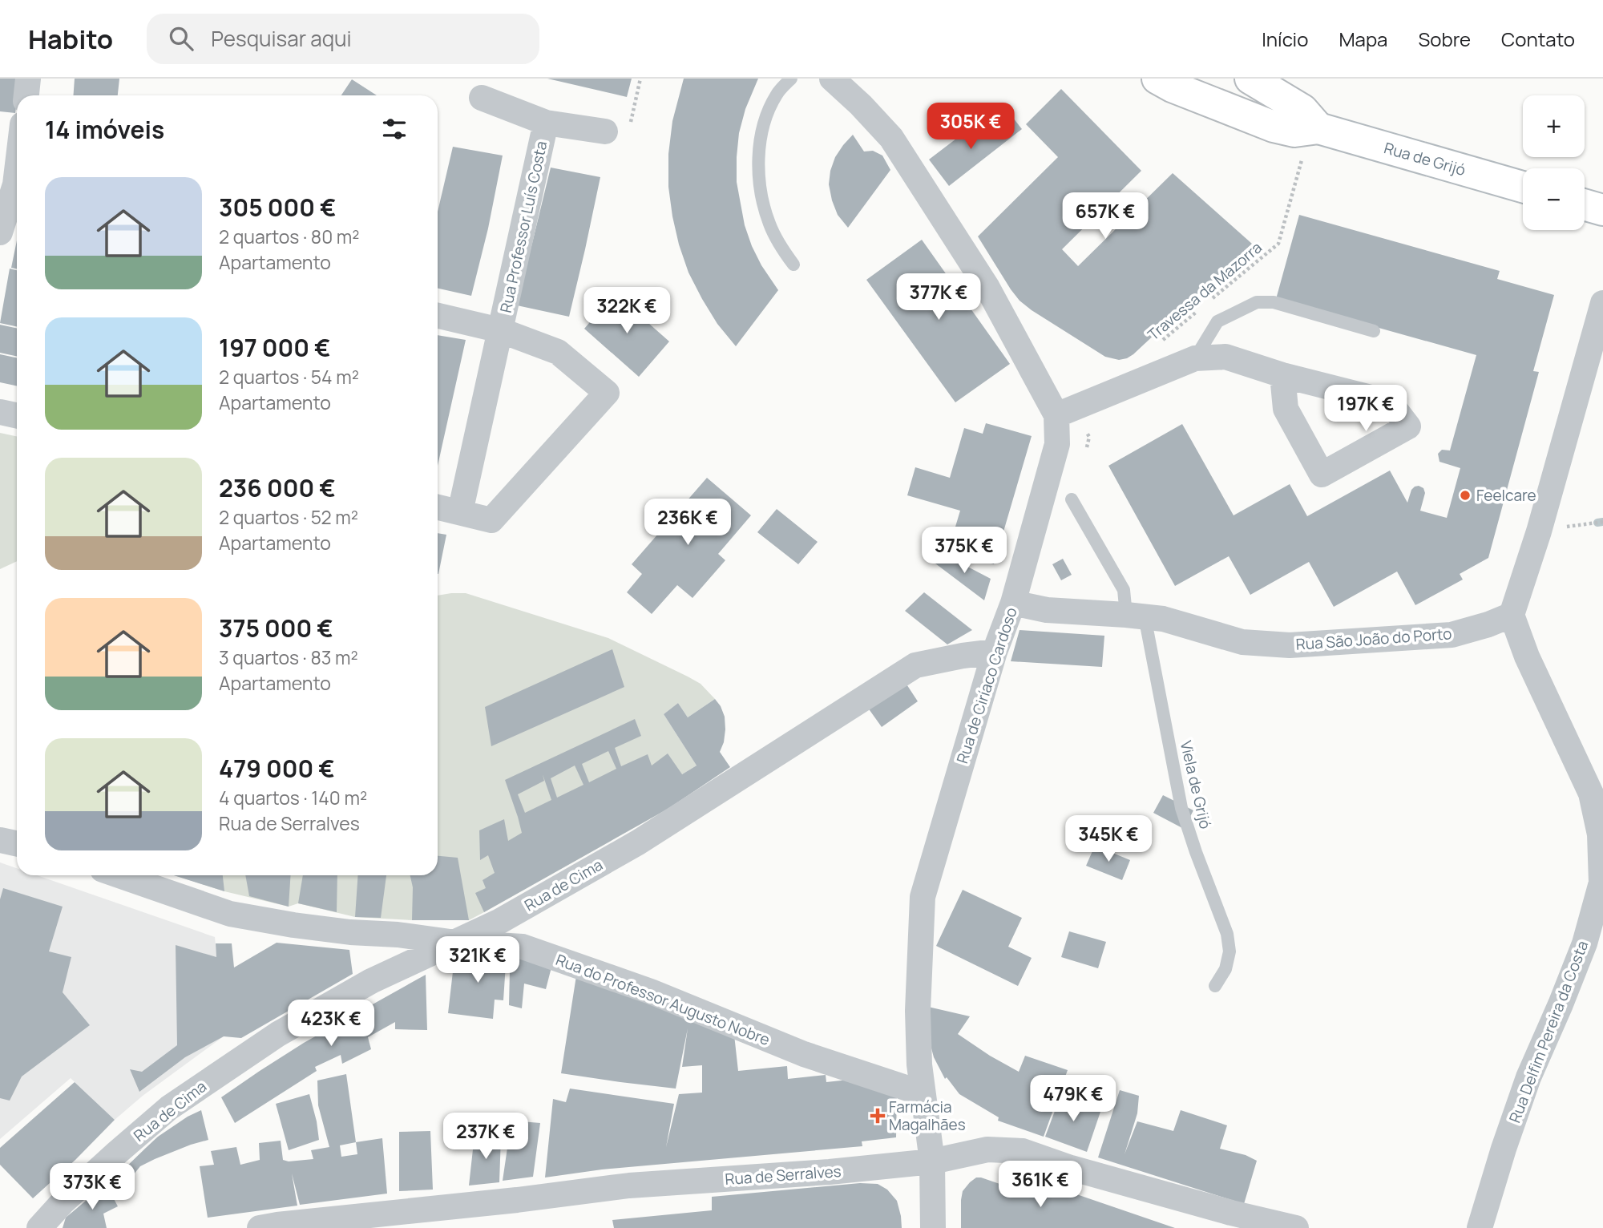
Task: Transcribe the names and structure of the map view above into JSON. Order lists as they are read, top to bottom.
{
  "streets": {
    "main road": ["Rua de Grijó"],
    "street": [
      "Rua Professor Luís Costa",
      "Rua São João do Porto",
      "Rua de Ciríaco Cardoso",
      "Rua de Cima",
      "Rua do Professor Augusto Nobre",
      "Rua Delfim Pereira da Costa",
      "Rua de Serralves"
    ],
    "lane": ["Viela de Grijó"],
    "path": ["Travessa da Mazorra"]
  },
  "crossings": [
    ["Rua São João do Porto", "Rua de Ciríaco Cardoso"],
    ["Rua São João do Porto", "Viela de Grijó"],
    ["Rua São João do Porto", "Rua Delfim Pereira da Costa"],
    ["Rua de Ciríaco Cardoso", "Rua de Cima"],
    ["Rua de Ciríaco Cardoso", "Rua do Professor Augusto Nobre"],
    ["Rua de Ciríaco Cardoso", "Rua de Serralves"],
    ["Rua de Cima", "Rua do Professor Augusto Nobre"]
  ],
  "places": {
    "other": ["Feelcare"],
    "health": ["Farmácia Magalhães"]
  },
  "page": {
    "header": "Habito",
    "search": "Pesquisar aqui",
    "nav": [
      "Início",
      "Mapa",
      "Sobre",
      "Contato"
    ],
    "map_buttons": ["+", "−"],
    "heading": "14 imóveis",
    "price": [
      "305K €",
      "657K €",
      "377K €",
      "322K €",
      "197K €",
      "236K €",
      "375K €",
      "345K €",
      "321K €",
      "423K €",
      "479K €",
      "237K €",
      "361K €",
      "373K €"
    ],
    "list": [
      {
        "name": "305 000 €",
        "note": "2 quartos · 80 m² · Apartamento"
      },
      {
        "name": "197 000 €",
        "note": "2 quartos · 54 m² · Apartamento"
      },
      {
        "name": "236 000 €",
        "note": "2 quartos · 52 m² · Apartamento"
      },
      {
        "name": "375 000 €",
        "note": "3 quartos · 83 m² · Apartamento"
      },
      {
        "name": "479 000 €",
        "note": "4 quartos · 140 m² · Rua de Serralves"
      }
    ]
  }
}
